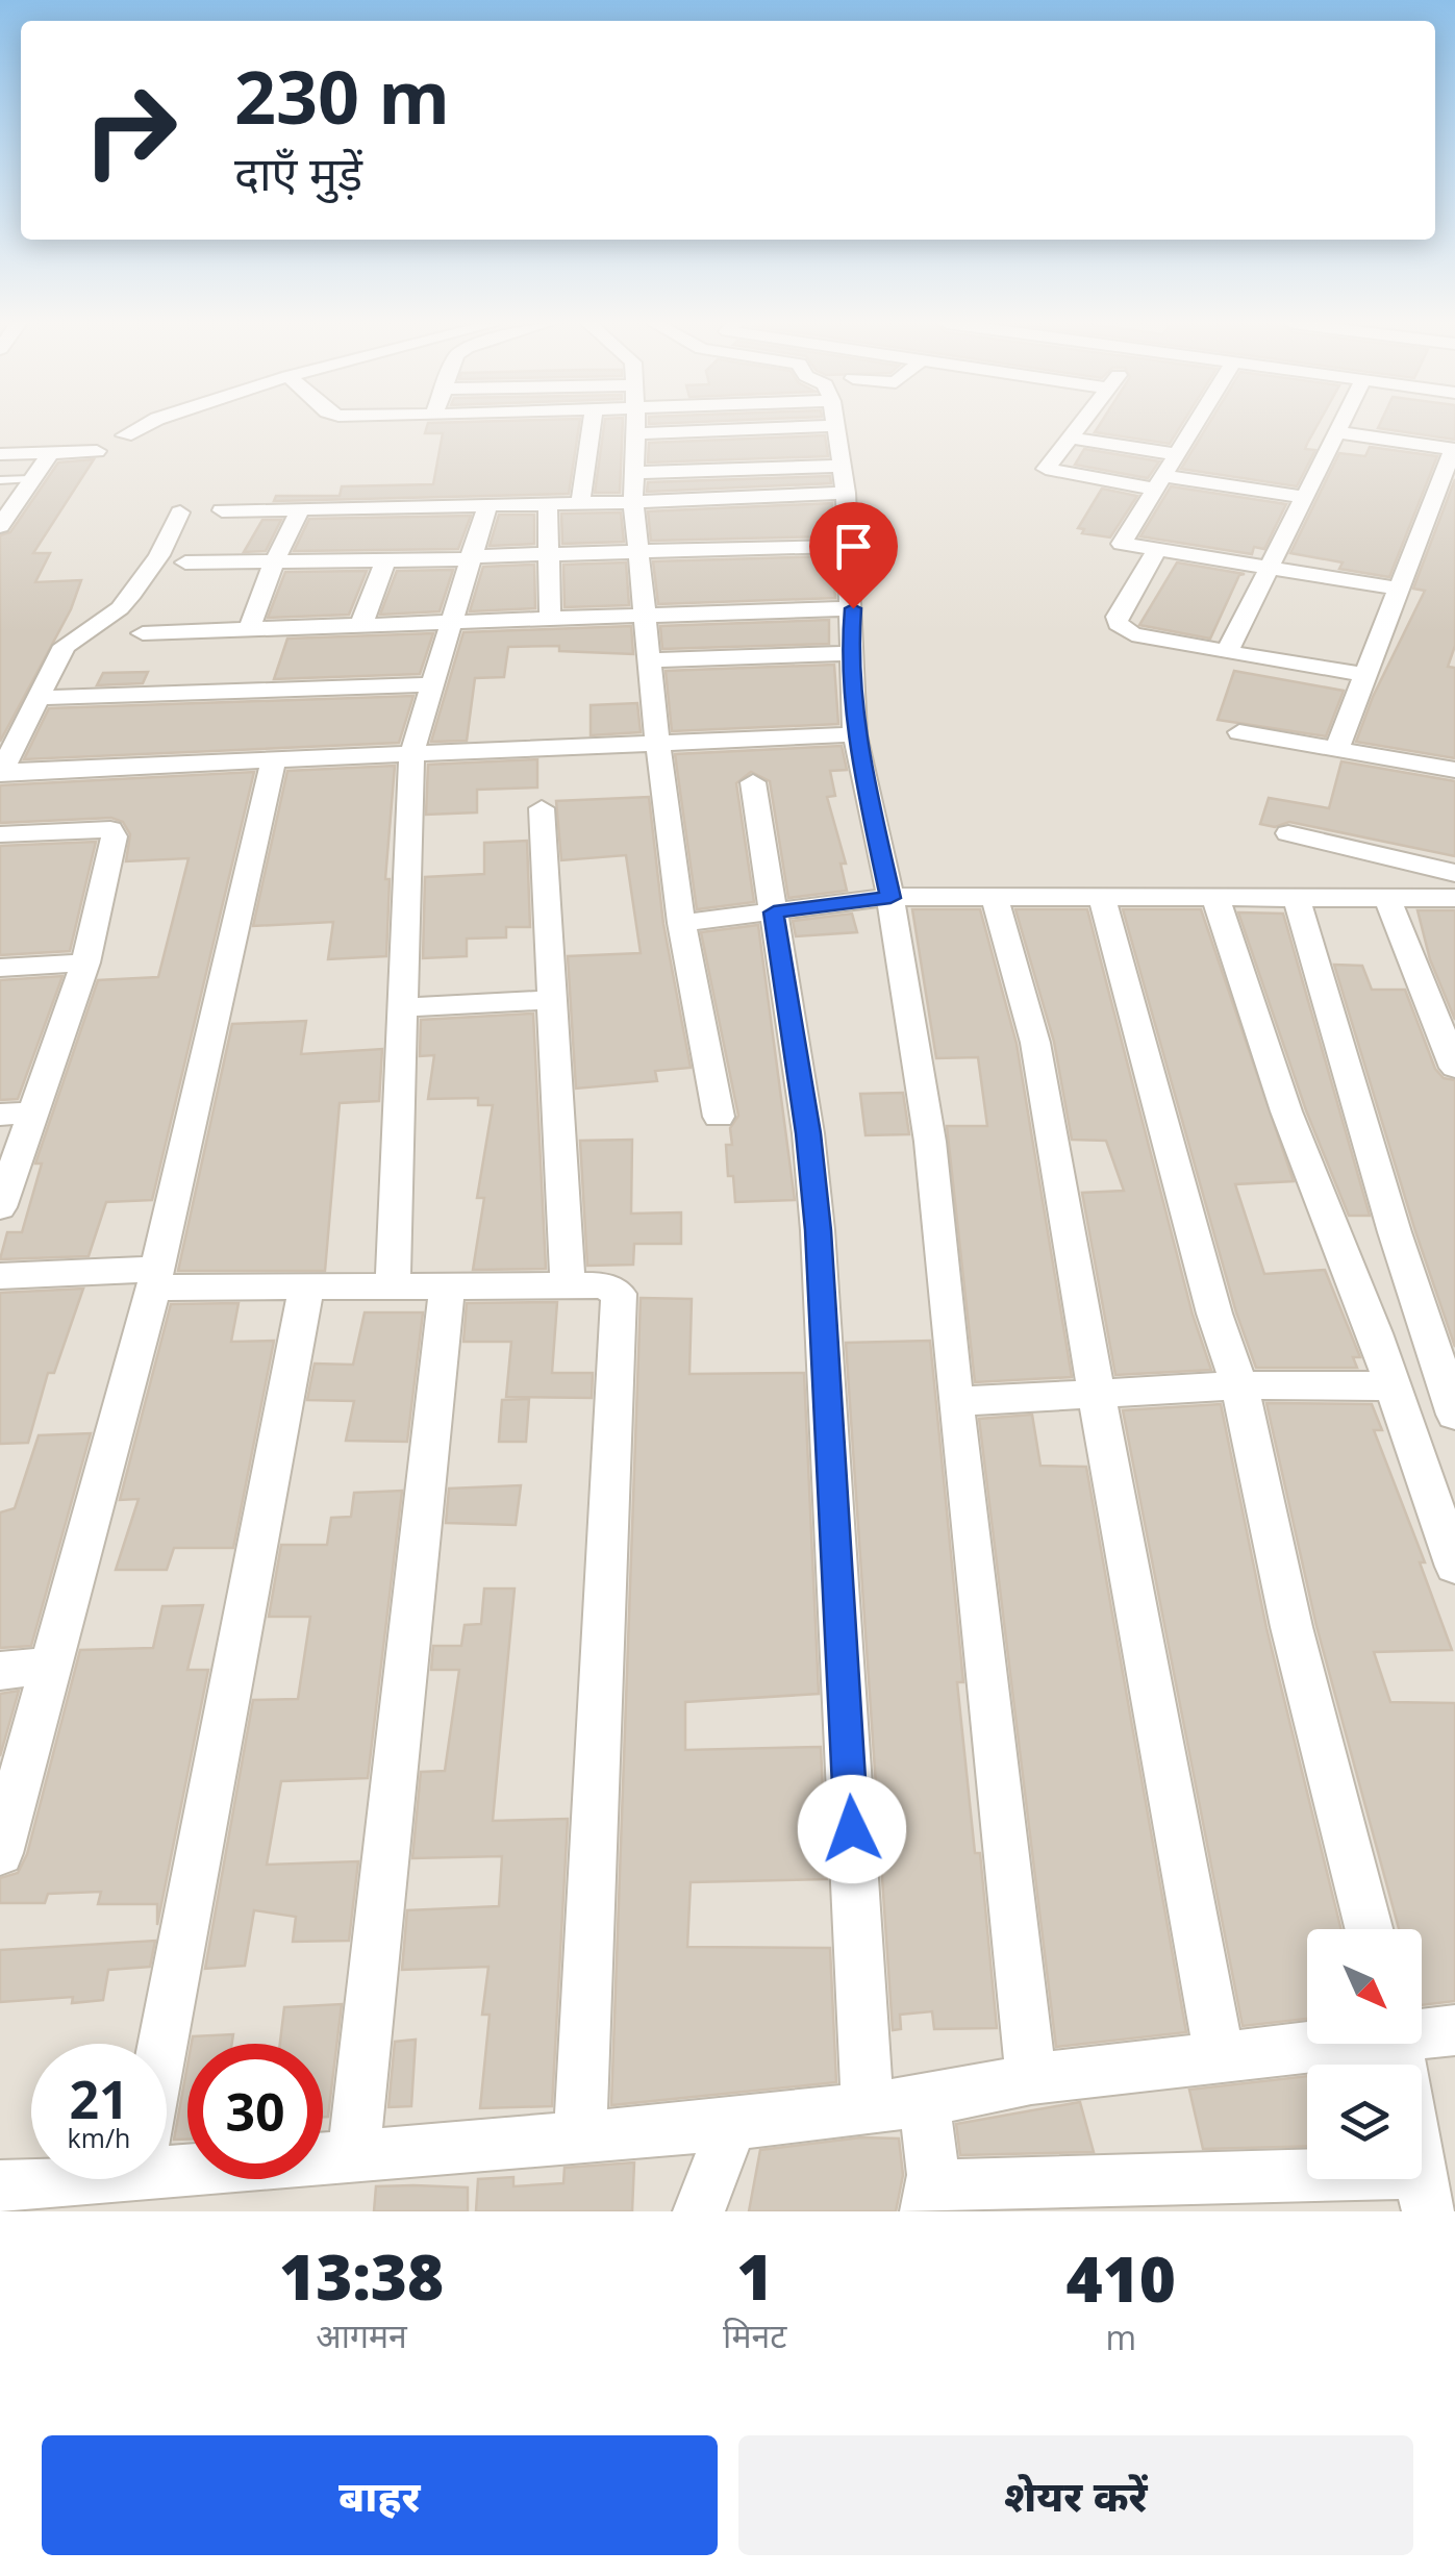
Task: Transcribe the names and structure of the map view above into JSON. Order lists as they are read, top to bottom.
{
  "north": "bottom right",
  "page": {
    "turn": ["230 m", "दाएँ मुड़ें"],
    "speed": "21 km/h",
    "limit": "30",
    "eta": [
      "13:38",
      "आगमन",
      "1",
      "मिनट",
      "410",
      "m"
    ],
    "buttons": ["बाहर", "शेयर करें"]
  }
}
